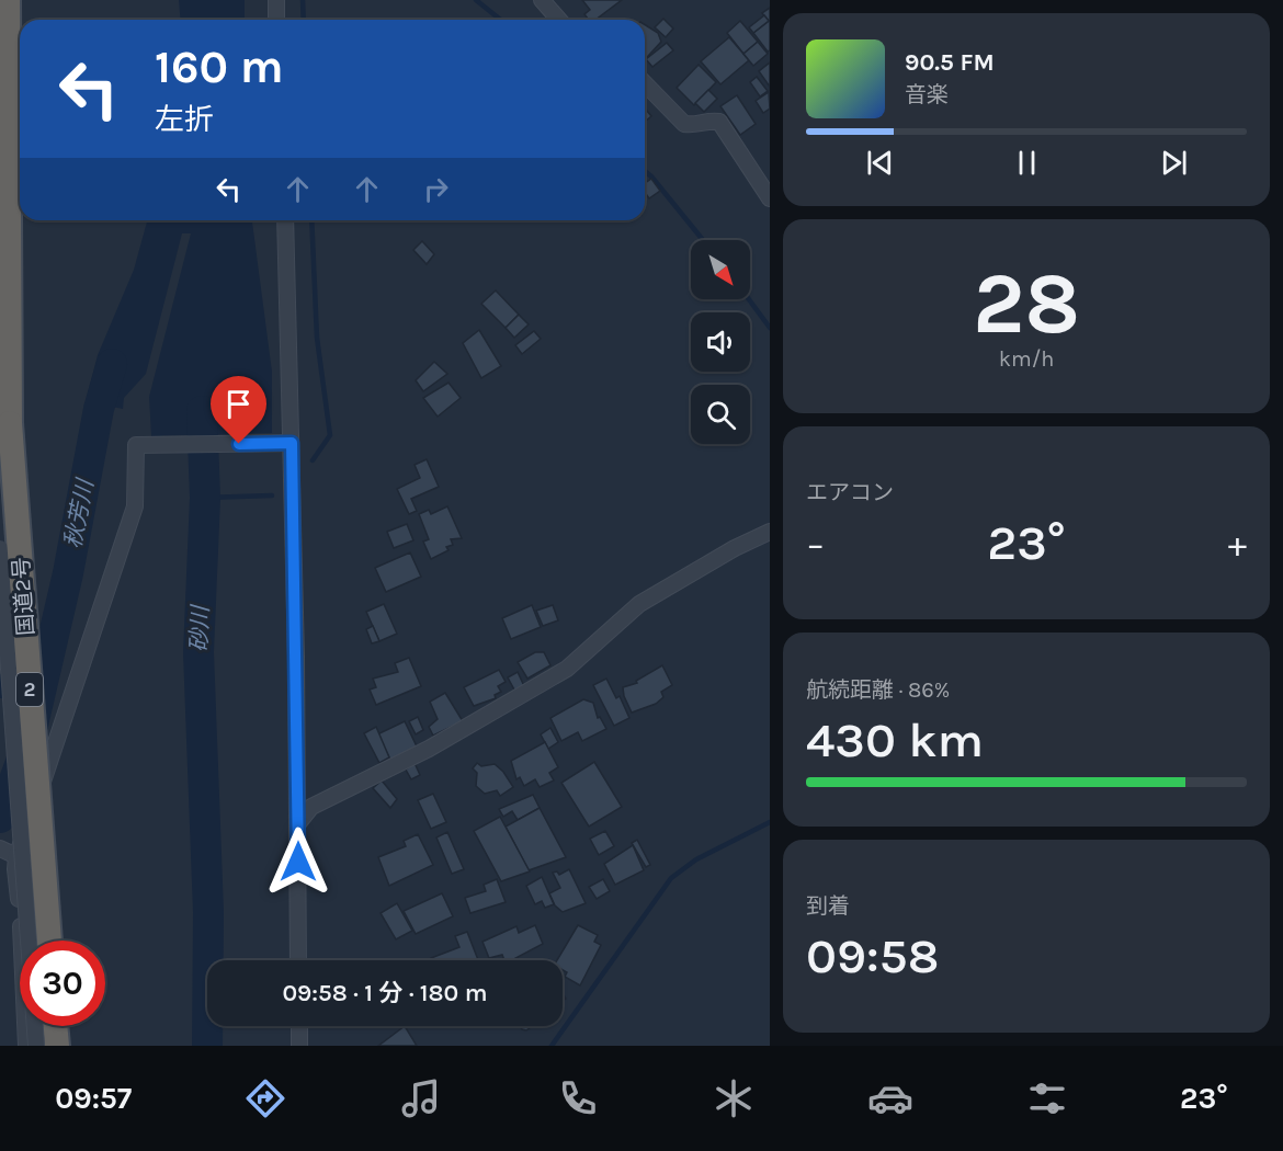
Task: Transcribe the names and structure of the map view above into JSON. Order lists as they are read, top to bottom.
{
  "streets": {
    "highway": ["国道2号", "2"]
  },
  "water": ["秋芳川", "砂川"],
  "north": "bottom right",
  "page": {
    "turn": ["160 m", "左折"],
    "song": ["90.5 FM", "音楽"],
    "tile": [
      ["28", "km/h"],
      "エアコン",
      ["航続距離 · 86%", "430 km"],
      ["到着", "09:58"]
    ],
    "heat": ["−", "23°", "+"],
    "limit": "30",
    "trip": "09:58 · 1 分 · 180 m",
    "tabs": ["09:57", "23°"]
  }
}
